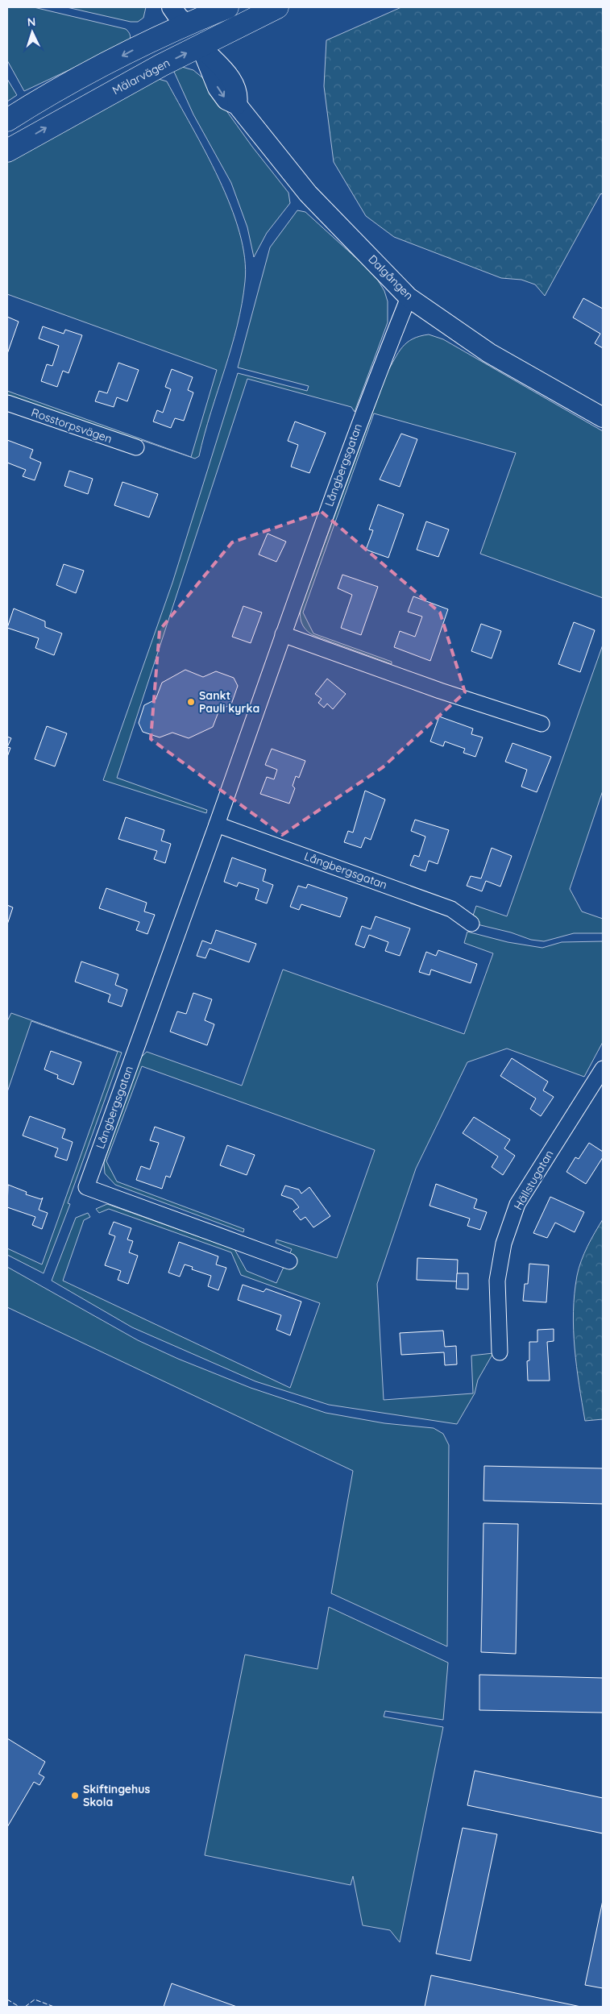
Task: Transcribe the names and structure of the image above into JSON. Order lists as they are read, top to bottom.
{
  "streets": {
    "main road": ["Mälarvägen"],
    "street": [
      "Dalgången",
      "Rosstorpsvägen",
      "Långbergsgatan",
      "Hällstugatan"
    ]
  },
  "crossings": [
    ["Mälarvägen", "Dalgången"],
    ["Dalgången", "Långbergsgatan"]
  ],
  "places": ["Sankt Pauli kyrka", "Skiftingehus Skola"],
  "north": "top"
}
